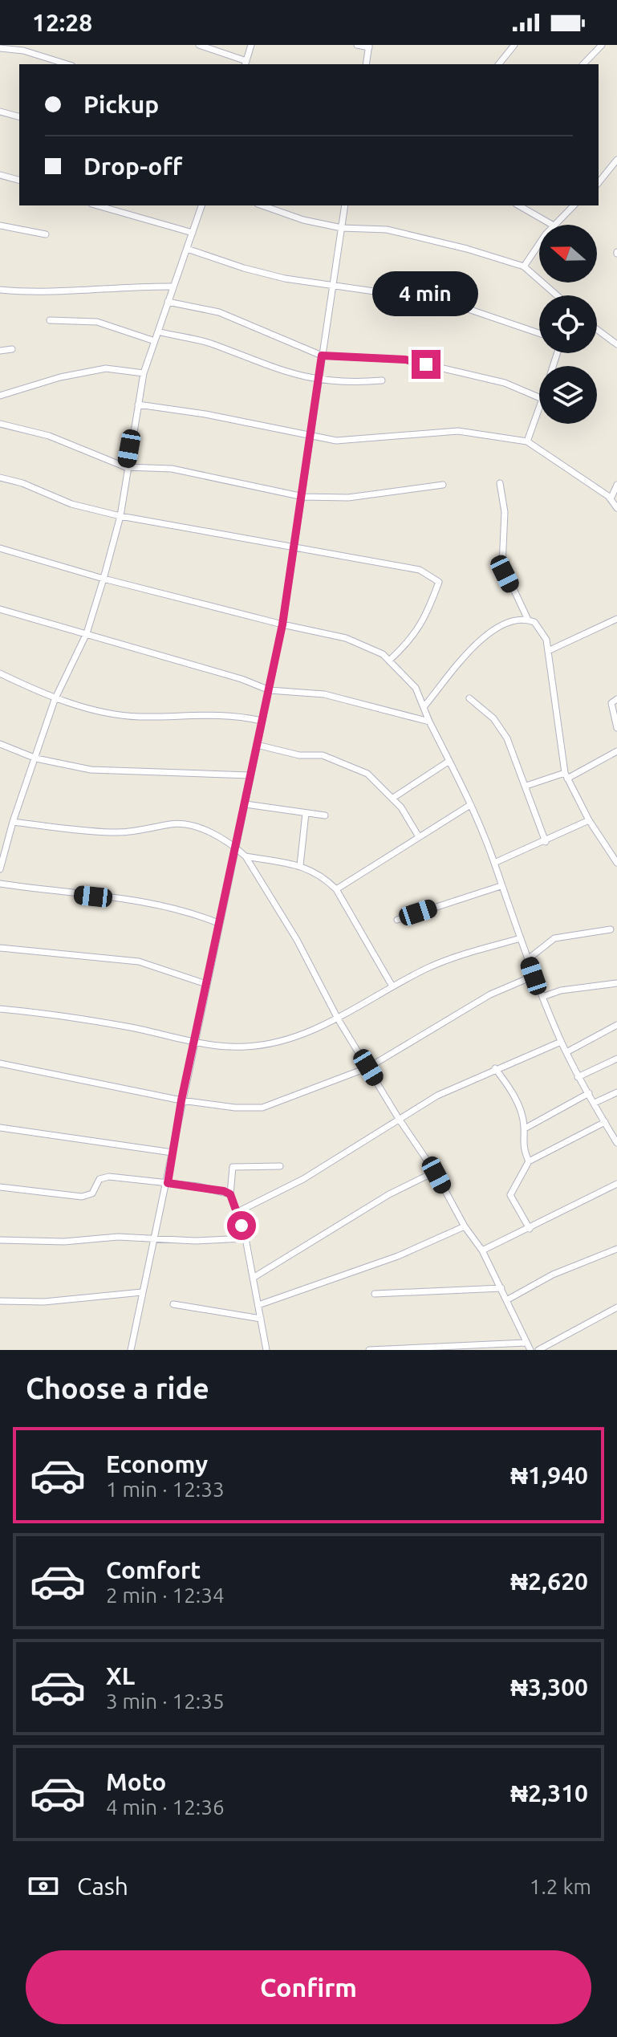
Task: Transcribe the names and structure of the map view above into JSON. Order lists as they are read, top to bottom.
{
  "north": "left",
  "page": {
    "status": "12:28",
    "banner": ["Pickup", "Drop-off"],
    "bubble": "4 min",
    "heading": "Choose a ride",
    "list": [
      {
        "name": "Economy",
        "note": "1 min · 12:33",
        "value": "₦1,940"
      },
      {
        "name": "Comfort",
        "note": "2 min · 12:34",
        "value": "₦2,620"
      },
      {
        "name": "XL",
        "note": "3 min · 12:35",
        "value": "₦3,300"
      },
      {
        "name": "Moto",
        "note": "4 min · 12:36",
        "value": "₦2,310"
      }
    ],
    "pay": ["Cash", "1.2 km"],
    "buttons": "Confirm"
  }
}
